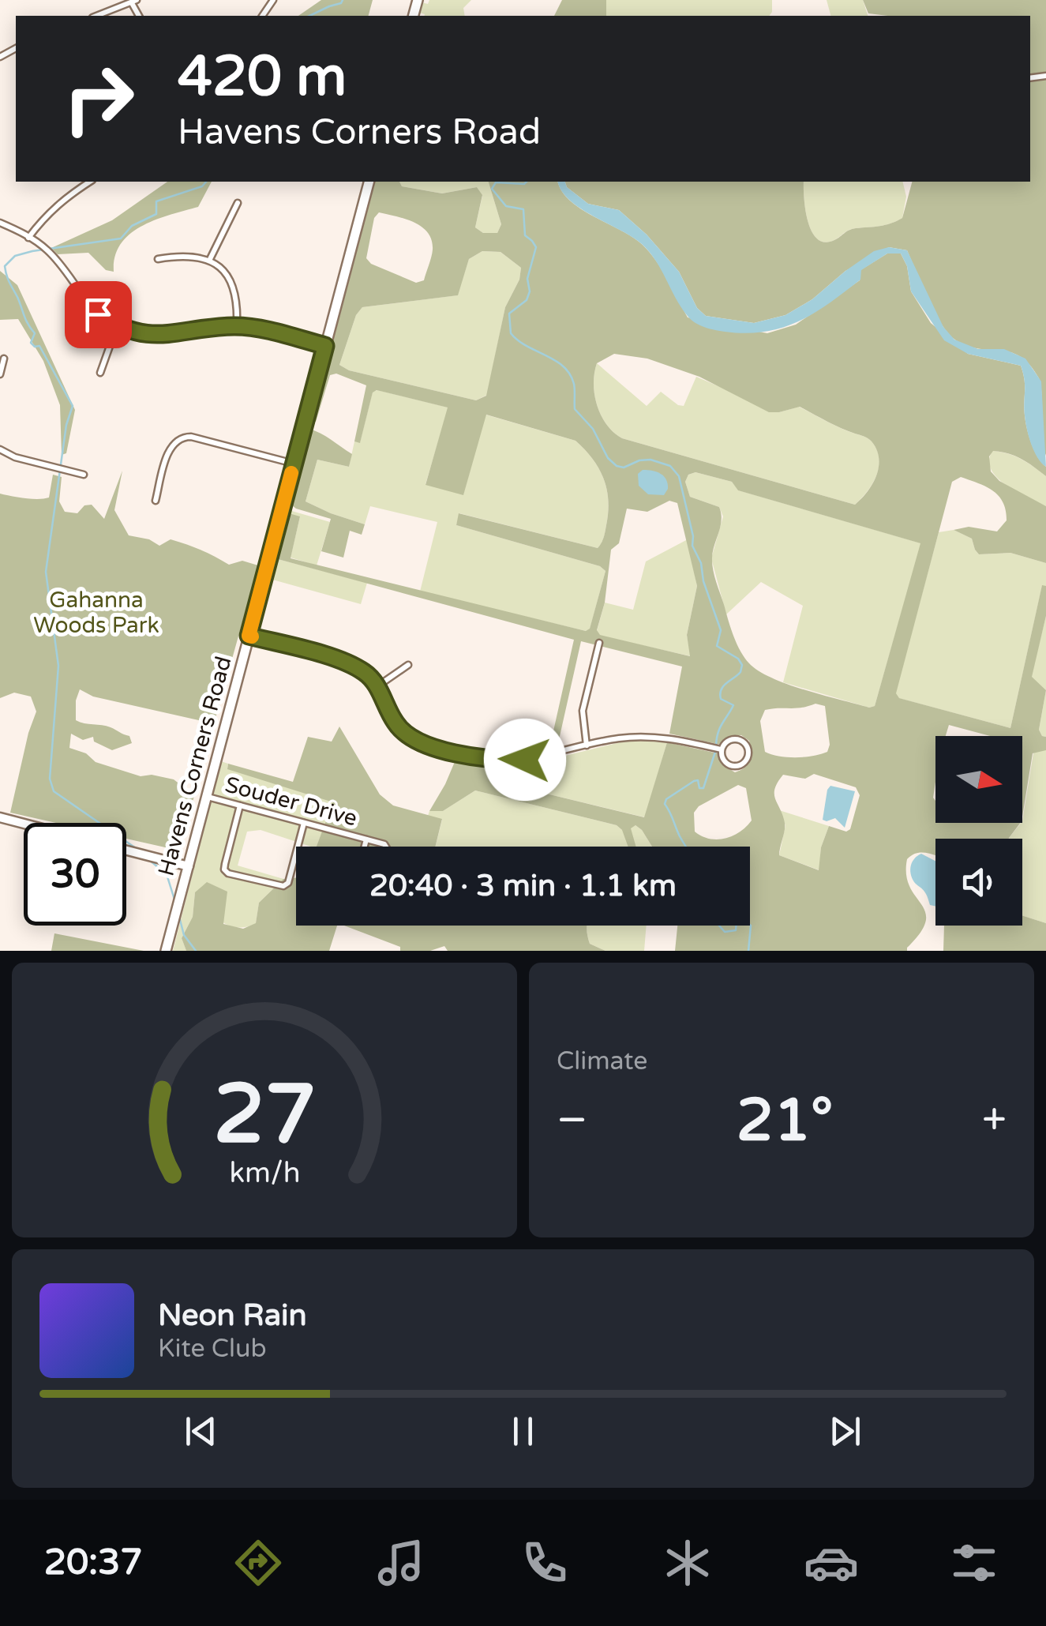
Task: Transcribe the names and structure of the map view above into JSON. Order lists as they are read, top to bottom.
{
  "streets": {
    "main road": ["Havens Corners Road"],
    "street": ["Souder Drive"]
  },
  "crossings": [
    ["Havens Corners Road", "Souder Drive"]
  ],
  "parks": ["Gahanna Woods Park"],
  "north": "right",
  "page": {
    "turn": ["420 m", "Havens Corners Road"],
    "limit": "30",
    "trip": "20:40 · 3 min · 1.1 km",
    "tile": "Climate",
    "heat": ["−", "21°", "+"],
    "song": ["Neon Rain", "Kite Club"],
    "tabs": "20:37",
    "gauge": ["27", "km/h"]
  }
}
